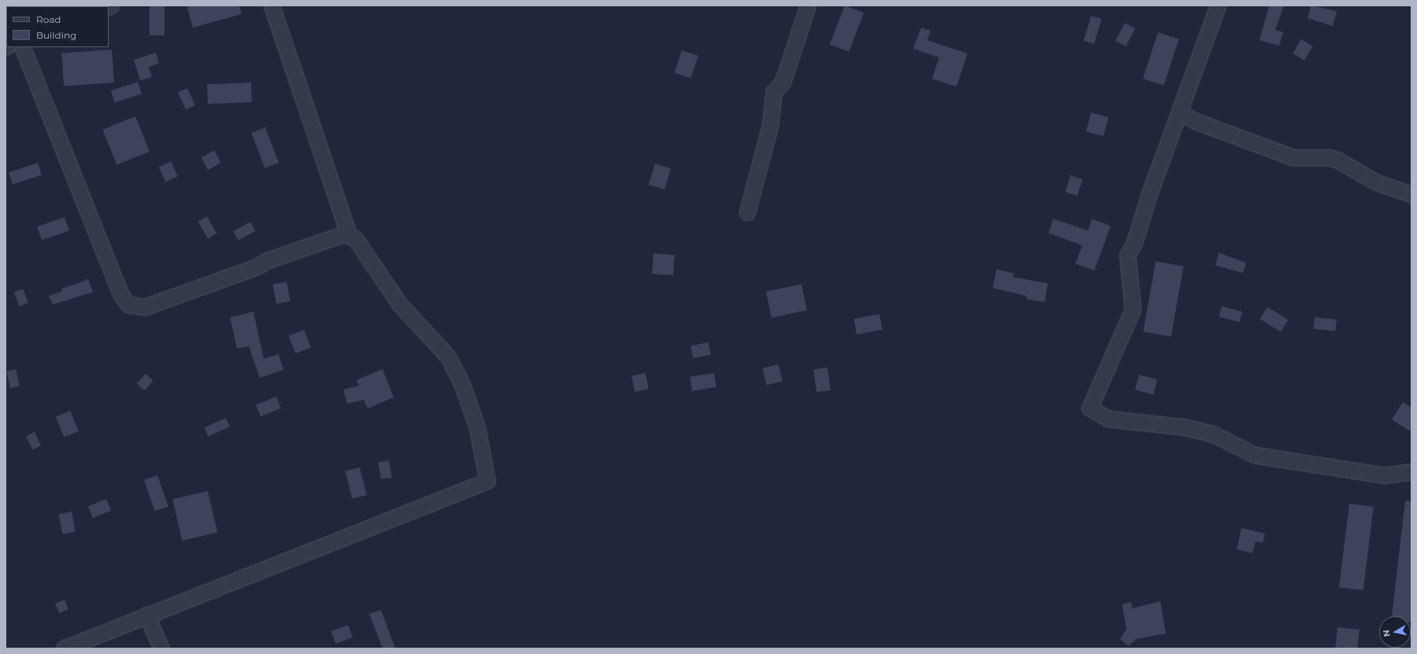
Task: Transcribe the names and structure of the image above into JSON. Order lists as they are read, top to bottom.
{
  "legend": ["Road", "Building"],
  "north": "left"
}
